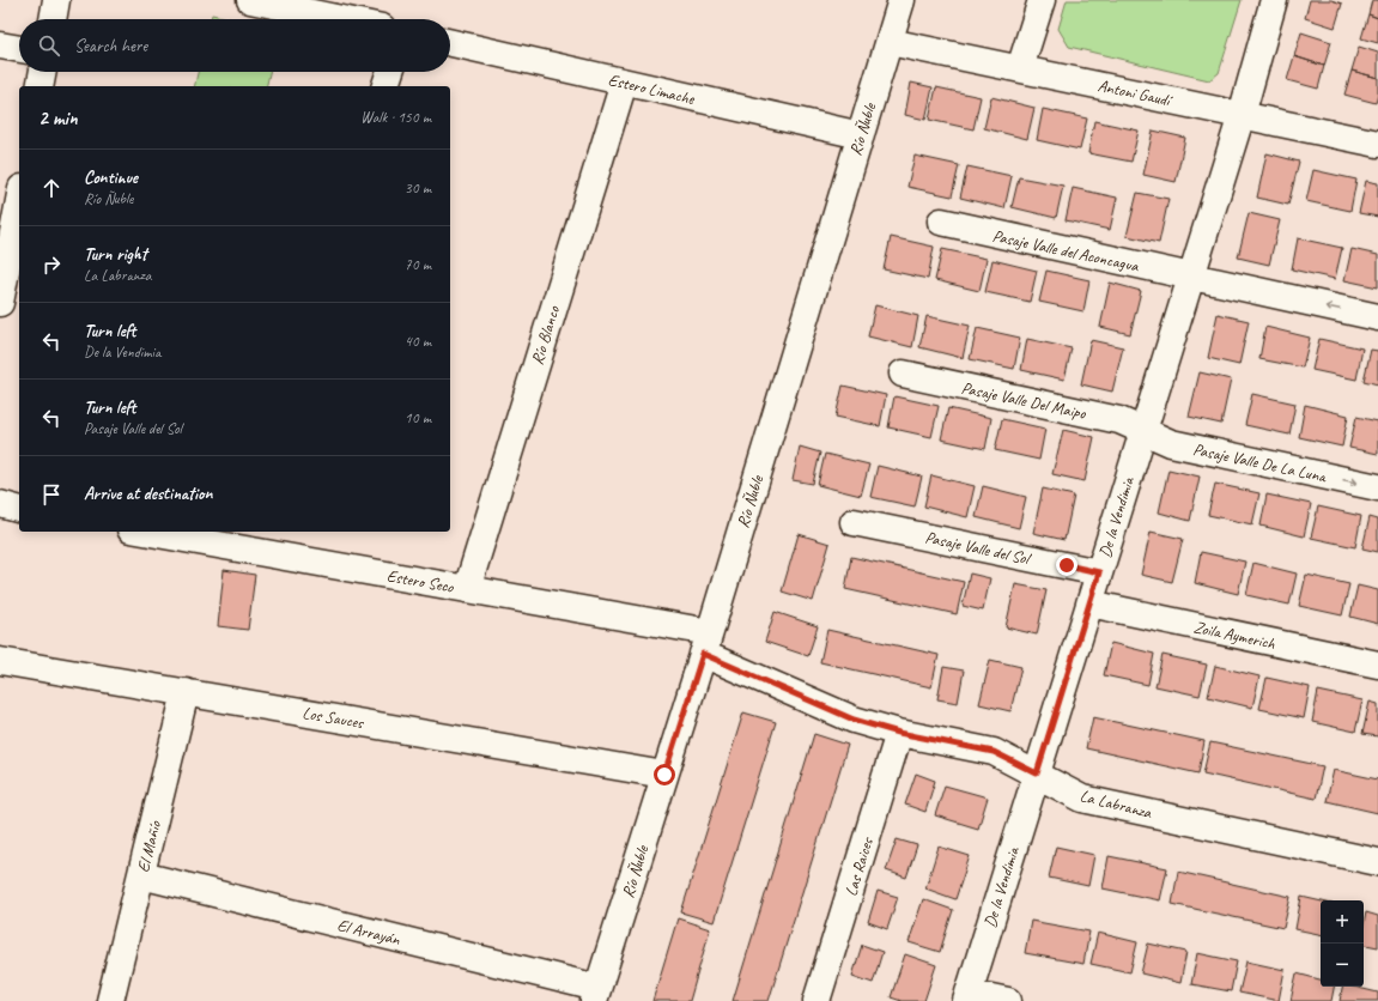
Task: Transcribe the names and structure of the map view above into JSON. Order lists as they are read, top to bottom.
{
  "streets": {
    "street": [
      "Estero Limache",
      "Antoni Gaudí",
      "Río Ñuble",
      "Pasaje Valle del Aconcagua",
      "Río Blanco",
      "Pasaje Valle Del Maipo",
      "Pasaje Valle De La Luna",
      "De la Vendimia",
      "Pasaje Valle del Sol",
      "Estero Seco",
      "Zoila Aymerich",
      "Los Sauces",
      "La Labranza",
      "El Mañío",
      "Las Raices",
      "El Arrayán"
    ]
  },
  "crossings": [
    ["Estero Limache", "Río Ñuble"],
    ["Estero Limache", "Río Blanco"],
    ["Antoni Gaudí", "Río Ñuble"],
    ["Antoni Gaudí", "De la Vendimia"],
    ["Río Ñuble", "Estero Seco"],
    ["Río Ñuble", "Los Sauces"],
    ["Río Ñuble", "La Labranza"],
    ["Río Ñuble", "El Arrayán"],
    ["Pasaje Valle del Aconcagua", "De la Vendimia"],
    ["Río Blanco", "Estero Seco"],
    ["Pasaje Valle Del Maipo", "Pasaje Valle De La Luna"],
    ["Pasaje Valle Del Maipo", "De la Vendimia"],
    ["Pasaje Valle De La Luna", "De la Vendimia"],
    ["De la Vendimia", "Pasaje Valle del Sol"],
    ["De la Vendimia", "Zoila Aymerich"],
    ["De la Vendimia", "La Labranza"],
    ["Estero Seco", "La Labranza"],
    ["Los Sauces", "El Mañío"],
    ["La Labranza", "Las Raices"],
    ["El Mañío", "El Arrayán"]
  ],
  "one_way": ["Pasaje Valle del Aconcagua", "Pasaje Valle De La Luna"],
  "page": {
    "search": "Search here",
    "heading": ["2 min", "Walk · 150 m"],
    "list": [
      ["Continue", "Río Ñuble", "30 m"],
      ["Turn right", "La Labranza", "70 m"],
      ["Turn left", "De la Vendimia", "40 m"],
      ["Turn left", "Pasaje Valle del Sol", "10 m"],
      "Arrive at destination"
    ],
    "map_buttons": ["+", "−"]
  }
}
